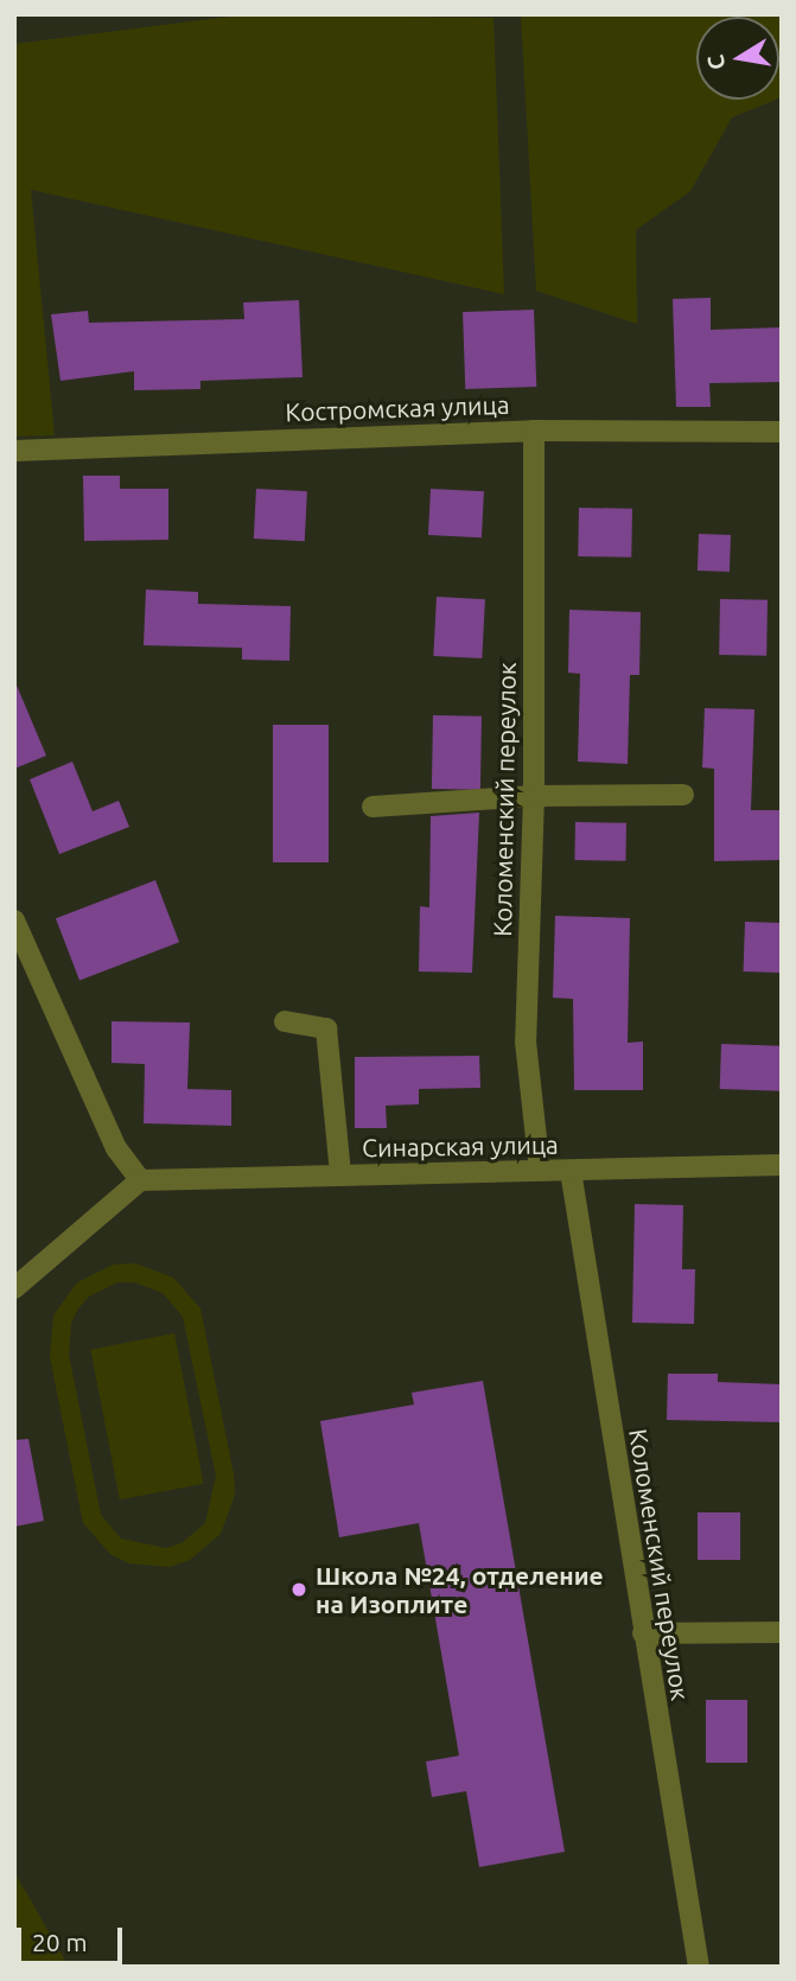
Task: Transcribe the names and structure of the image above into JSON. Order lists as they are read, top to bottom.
{
  "streets": {
    "street": ["Костромская улица", "Коломенский переулок", "Синарская улица"]
  },
  "crossings": [
    ["Костромская улица", "Коломенский переулок"],
    ["Коломенский переулок", "Синарская улица"]
  ],
  "places": ["Школа №24, отделение на Изоплите"],
  "scale_bar": "20 m",
  "north": "left"
}
